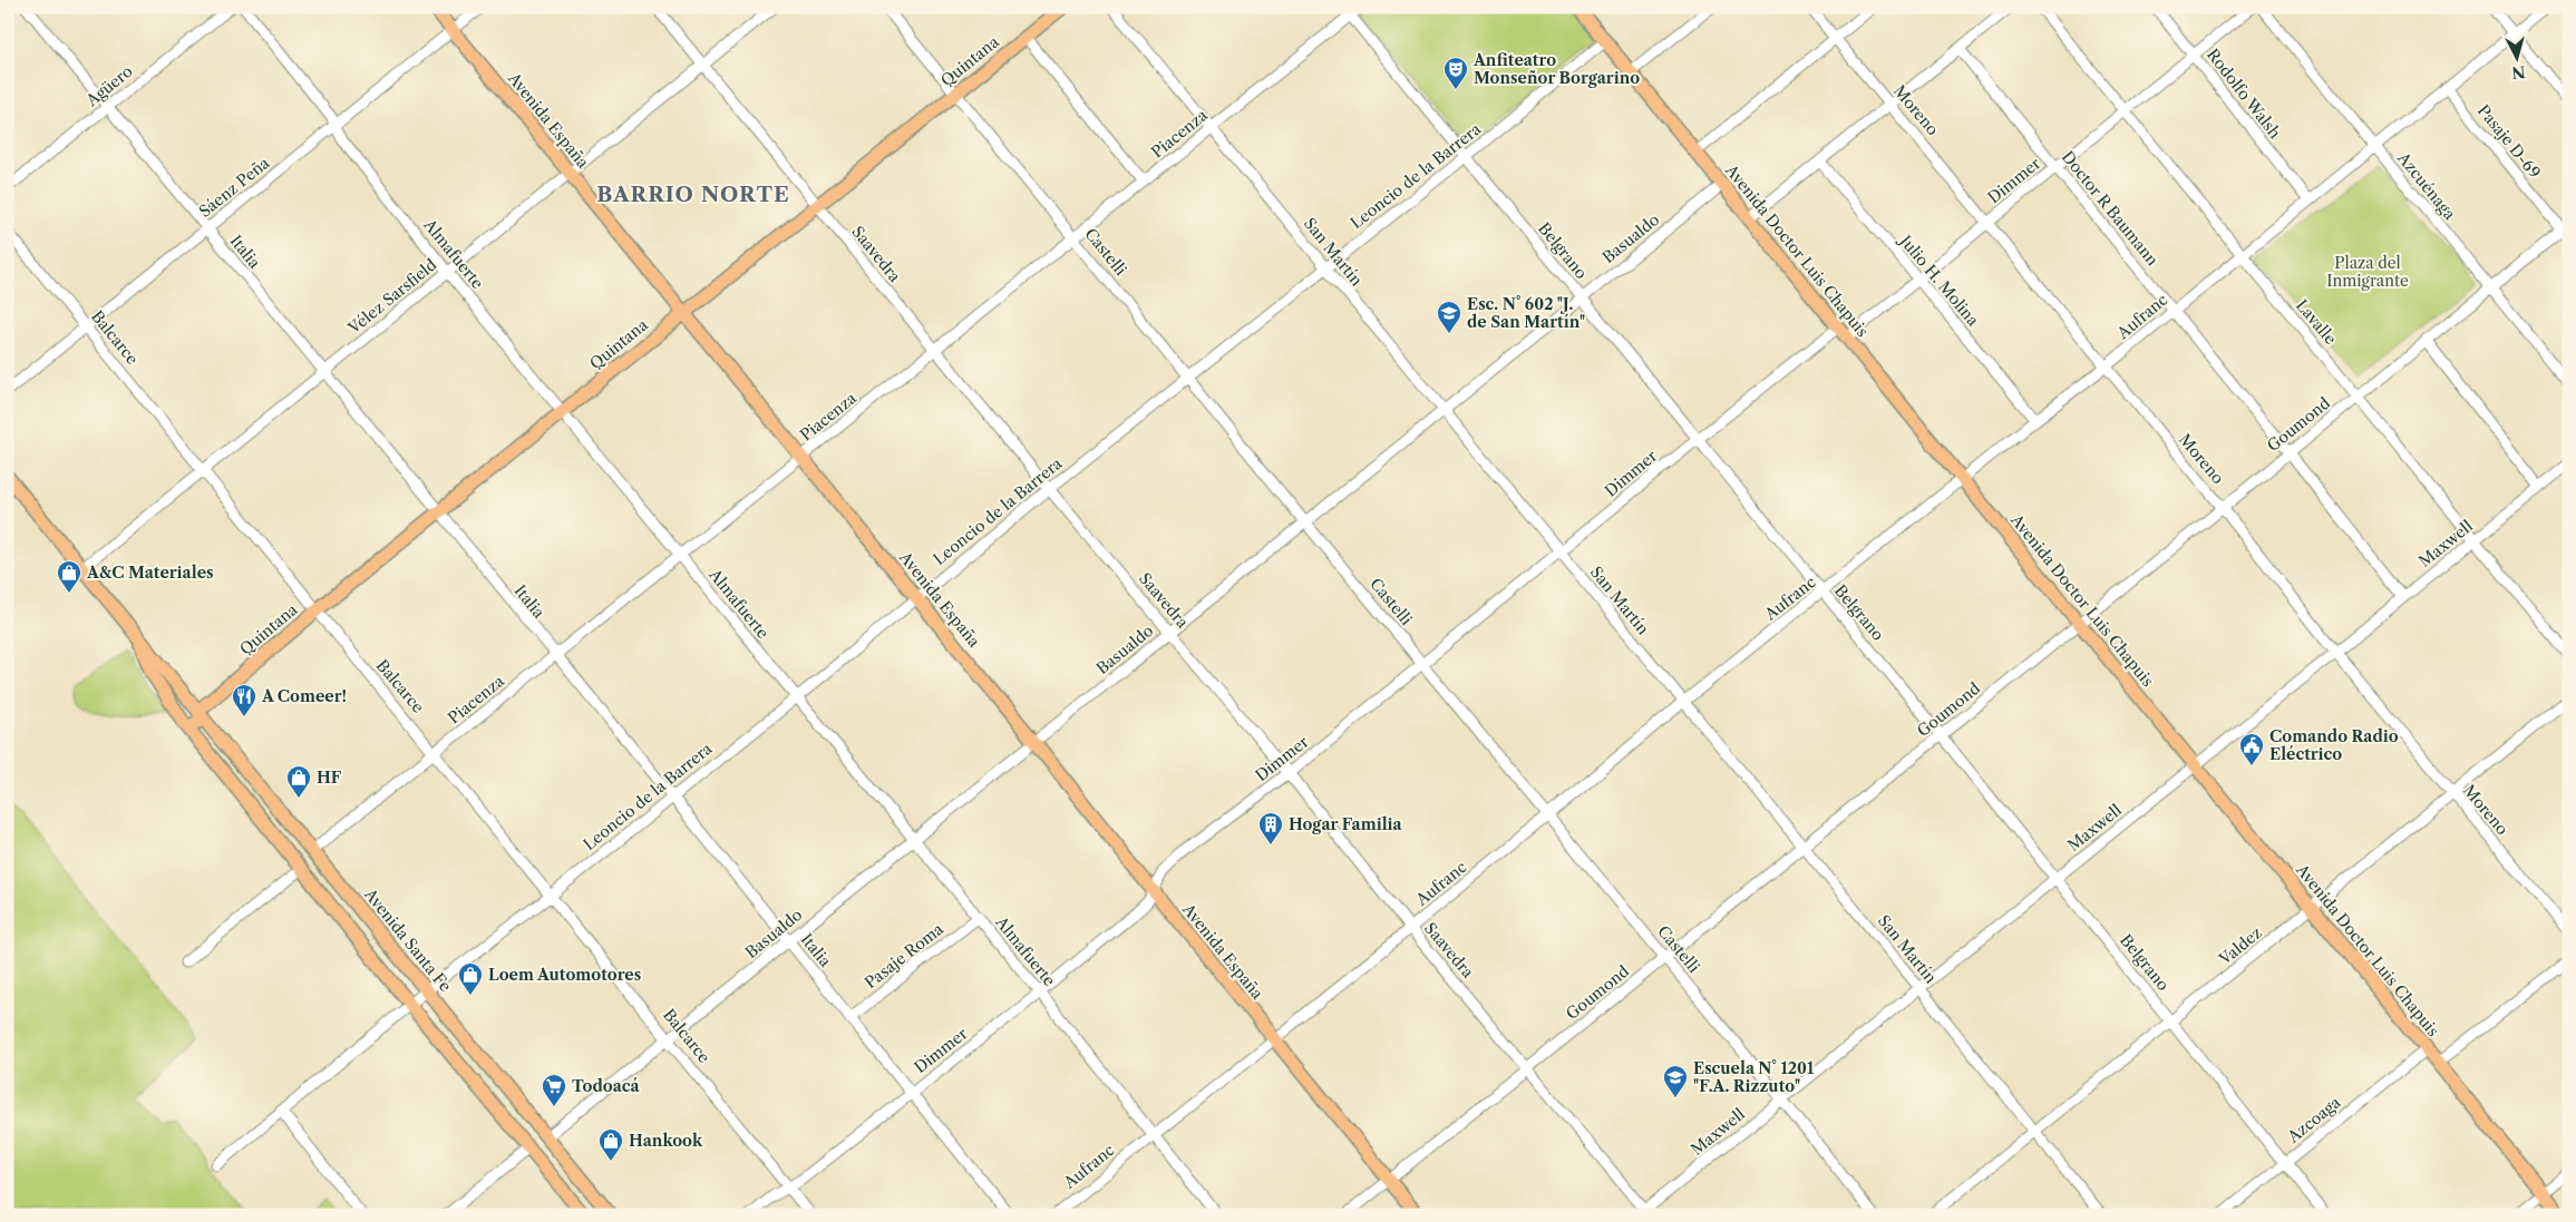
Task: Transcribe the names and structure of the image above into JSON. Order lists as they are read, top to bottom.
{
  "streets": {
    "main road": [
      "Quintana",
      "Avenida España",
      "Avenida Doctor Luis Chapuis",
      "Avenida Santa Fe"
    ],
    "street": [
      "Agüero",
      "Rodolfo Walsh",
      "Moreno",
      "Piacenza",
      "Pasaje D-69",
      "Leoncio de la Barrera",
      "Dimmer",
      "Azcuénaga",
      "Sáenz Peña",
      "Doctor R Baumann",
      "Basualdo",
      "Belgrano",
      "Italia",
      "Castelli",
      "San Martín",
      "Almafuerte",
      "Saavedra",
      "Julio H. Molina",
      "Vélez Sarsfield",
      "Aufranc",
      "Lavalle",
      "Balcarce",
      "Goumond",
      "Maxwell",
      "Valdez",
      "Pasaje Roma",
      "Azcoaga"
    ]
  },
  "crossings": [
    ["Quintana", "Avenida España"],
    ["Quintana", "Italia"],
    ["Quintana", "Castelli"],
    ["Quintana", "Almafuerte"],
    ["Quintana", "Saavedra"],
    ["Quintana", "Balcarce"],
    ["Quintana", "Avenida Santa Fe"],
    ["Agüero", "Italia"],
    ["Rodolfo Walsh", "Dimmer"],
    ["Rodolfo Walsh", "Aufranc"],
    ["Moreno", "Dimmer"],
    ["Moreno", "Aufranc"],
    ["Moreno", "Goumond"],
    ["Moreno", "Maxwell"],
    ["Moreno", "Valdez"],
    ["Avenida España", "Piacenza"],
    ["Avenida España", "Leoncio de la Barrera"],
    ["Avenida España", "Dimmer"],
    ["Avenida España", "Sáenz Peña"],
    ["Avenida España", "Basualdo"],
    ["Avenida España", "Vélez Sarsfield"],
    ["Avenida España", "Aufranc"],
    ["Avenida España", "Goumond"],
    ["Piacenza", "Belgrano"],
    ["Piacenza", "Italia"],
    ["Piacenza", "Castelli"],
    ["Piacenza", "San Martín"],
    ["Piacenza", "Almafuerte"],
    ["Piacenza", "Saavedra"],
    ["Piacenza", "Balcarce"],
    ["Piacenza", "Avenida Santa Fe"],
    ["Pasaje D-69", "Aufranc"],
    ["Pasaje D-69", "Goumond"],
    ["Leoncio de la Barrera", "Belgrano"],
    ["Leoncio de la Barrera", "Avenida Doctor Luis Chapuis"],
    ["Leoncio de la Barrera", "Italia"],
    ["Leoncio de la Barrera", "Castelli"],
    ["Leoncio de la Barrera", "San Martín"],
    ["Leoncio de la Barrera", "Almafuerte"],
    ["Leoncio de la Barrera", "Saavedra"],
    ["Leoncio de la Barrera", "Balcarce"],
    ["Leoncio de la Barrera", "Avenida Santa Fe"],
    ["Dimmer", "Doctor R Baumann"],
    ["Dimmer", "Belgrano"],
    ["Dimmer", "Avenida Doctor Luis Chapuis"],
    ["Dimmer", "Italia"],
    ["Dimmer", "Castelli"],
    ["Dimmer", "San Martín"],
    ["Dimmer", "Almafuerte"],
    ["Dimmer", "Saavedra"],
    ["Dimmer", "Julio H. Molina"],
    ["Dimmer", "Lavalle"],
    ["Dimmer", "Balcarce"],
    ["Azcuénaga", "Aufranc"],
    ["Azcuénaga", "Goumond"],
    ["Sáenz Peña", "Italia"],
    ["Sáenz Peña", "Almafuerte"],
    ["Sáenz Peña", "Balcarce"],
    ["Doctor R Baumann", "Aufranc"],
    ["Doctor R Baumann", "Goumond"],
    ["Doctor R Baumann", "Maxwell"],
    ["Basualdo", "Belgrano"],
    ["Basualdo", "Avenida Doctor Luis Chapuis"],
    ["Basualdo", "Italia"],
    ["Basualdo", "Castelli"],
    ["Basualdo", "San Martín"],
    ["Basualdo", "Almafuerte"],
    ["Basualdo", "Saavedra"],
    ["Basualdo", "Balcarce"],
    ["Basualdo", "Avenida Santa Fe"],
    ["Belgrano", "Aufranc"],
    ["Belgrano", "Goumond"],
    ["Belgrano", "Maxwell"],
    ["Belgrano", "Valdez"],
    ["Belgrano", "Azcoaga"],
    ["Avenida Doctor Luis Chapuis", "Aufranc"],
    ["Avenida Doctor Luis Chapuis", "Goumond"],
    ["Avenida Doctor Luis Chapuis", "Maxwell"],
    ["Avenida Doctor Luis Chapuis", "Valdez"],
    ["Avenida Doctor Luis Chapuis", "Azcoaga"],
    ["Italia", "Vélez Sarsfield"],
    ["Italia", "Pasaje Roma"],
    ["Castelli", "Aufranc"],
    ["Castelli", "Goumond"],
    ["Castelli", "Maxwell"],
    ["San Martín", "Aufranc"],
    ["San Martín", "Goumond"],
    ["San Martín", "Maxwell"],
    ["San Martín", "Valdez"],
    ["Almafuerte", "Vélez Sarsfield"],
    ["Almafuerte", "Aufranc"],
    ["Almafuerte", "Pasaje Roma"],
    ["Saavedra", "Vélez Sarsfield"],
    ["Saavedra", "Aufranc"],
    ["Saavedra", "Goumond"],
    ["Saavedra", "Maxwell"],
    ["Julio H. Molina", "Aufranc"],
    ["Vélez Sarsfield", "Balcarce"],
    ["Vélez Sarsfield", "Avenida Santa Fe"],
    ["Aufranc", "Lavalle"],
    ["Lavalle", "Goumond"],
    ["Lavalle", "Maxwell"]
  ],
  "districts": ["BARRIO NORTE"],
  "parks": ["Plaza del Inmigrante"],
  "places": {
    "theatre": ["Anfiteatro Monseñor Borgarino"],
    "school or university": ["Esc. N° 602 \"J. de San Martín\"", "Escuela N° 1201 \"F.A. Rizzuto\""],
    "shop": [
      "A&C Materiales",
      "HF",
      "Loem Automotores",
      "Hankook"
    ],
    "restaurant": ["A Comeer!"],
    "public building": ["Comando Radio Eléctrico"],
    "building": ["Hogar Familia"],
    "supermarket": ["Todoacá"]
  },
  "north": "bottom"
}
